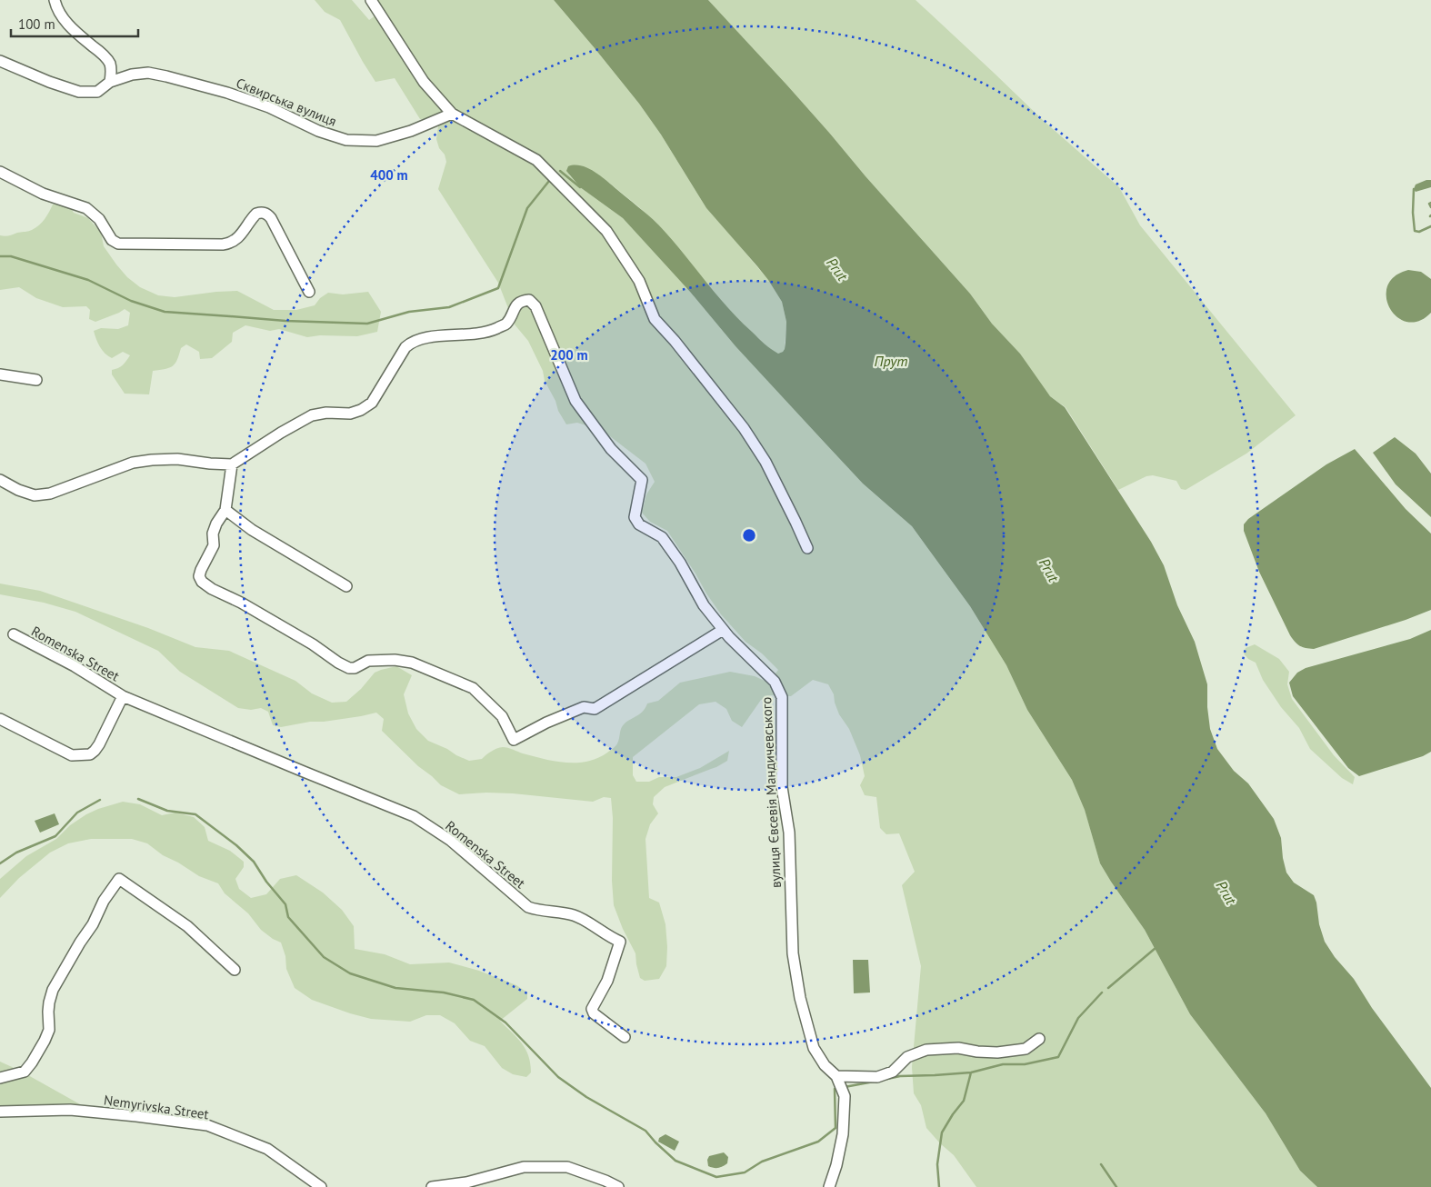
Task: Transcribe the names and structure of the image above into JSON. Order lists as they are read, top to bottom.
{
  "streets": {
    "street": [
      "Сквирська вулиця",
      "Romenska Street",
      "вулиця Євсевія Мандичевського",
      "Nemyrivska Street"
    ]
  },
  "water": ["Prut", "Прут"],
  "scale_bar": "100 m",
  "rings": ["400 m", "200 m"]
}
